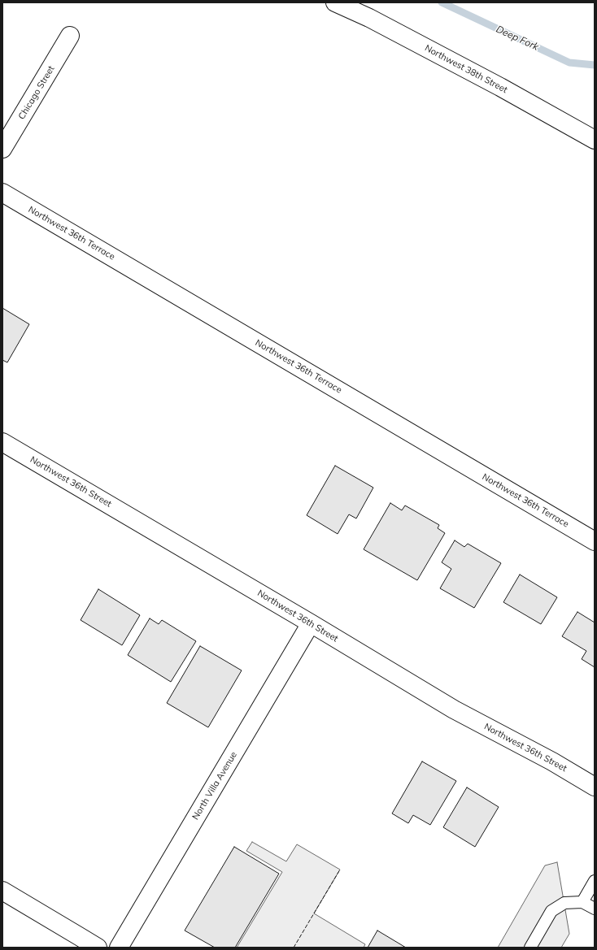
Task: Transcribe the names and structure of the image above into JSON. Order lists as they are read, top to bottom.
{
  "streets": {
    "street": [
      "Northwest 38th Street",
      "Chicago Street",
      "Northwest 36th Terrace",
      "Northwest 36th Street",
      "North Villa Avenue"
    ]
  },
  "crossings": [
    ["Northwest 36th Street", "North Villa Avenue"]
  ],
  "water": ["Deep Fork"]
}
